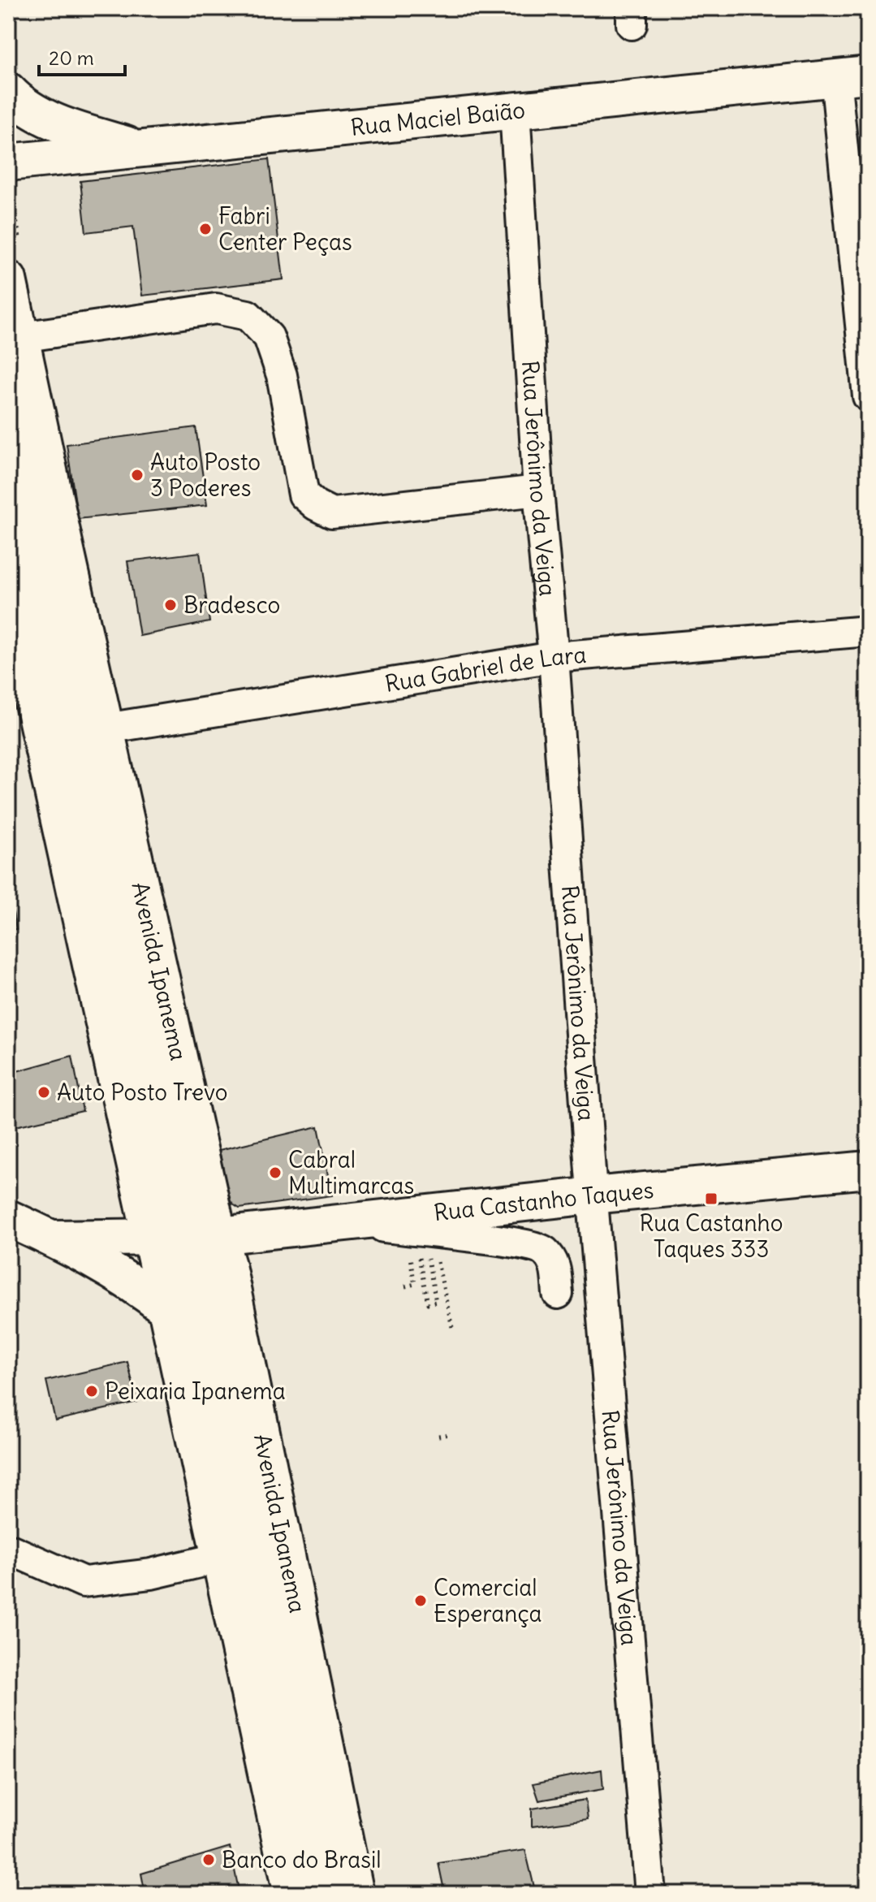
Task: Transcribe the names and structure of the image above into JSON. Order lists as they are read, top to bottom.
{
  "streets": {
    "main road": ["Rua Maciel Baião", "Avenida Ipanema", "Rua Castanho Taques"],
    "street": ["Rua Jerônimo da Veiga", "Rua Gabriel de Lara"]
  },
  "crossings": [
    ["Rua Maciel Baião", "Rua Jerônimo da Veiga"],
    ["Rua Jerônimo da Veiga", "Rua Gabriel de Lara"],
    ["Rua Jerônimo da Veiga", "Rua Castanho Taques"],
    ["Rua Gabriel de Lara", "Avenida Ipanema"],
    ["Avenida Ipanema", "Rua Castanho Taques"]
  ],
  "places": {
    "other": [
      "Fabri Center Peças",
      "Auto Posto 3 Poderes",
      "Bradesco",
      "Auto Posto Trevo",
      "Cabral Multimarcas",
      "Peixaria Ipanema",
      "Comercial Esperança",
      "Banco do Brasil"
    ],
    "transit": ["Rua Castanho Taques 333"]
  },
  "scale_bar": "20 m"
}
